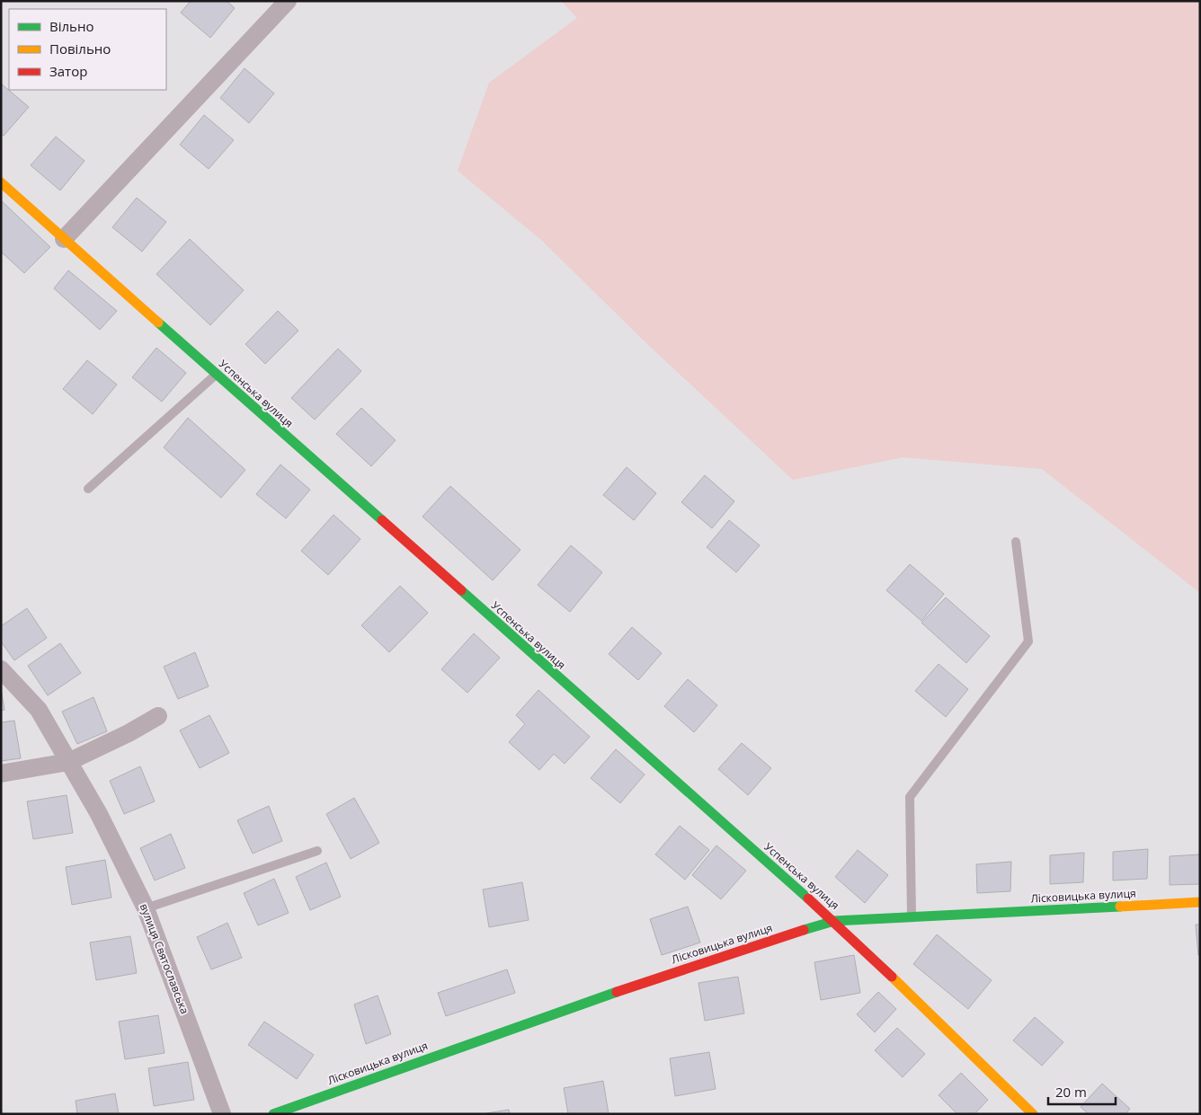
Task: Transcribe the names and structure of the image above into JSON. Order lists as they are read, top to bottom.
{
  "streets": {
    "street": ["Успенська вулиця", "Лісковицька вулиця", "вулиця Святославська"]
  },
  "crossings": [
    ["Успенська вулиця", "Лісковицька вулиця"]
  ],
  "legend": ["Вільно", "Повільно", "Затор"],
  "scale_bar": "20 m"
}
